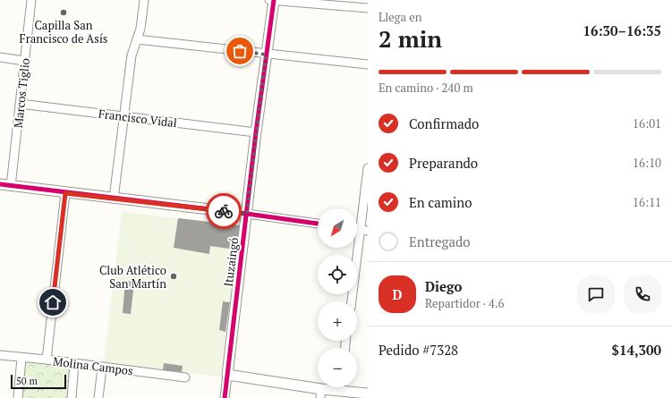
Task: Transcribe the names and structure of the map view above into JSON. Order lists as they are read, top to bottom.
{
  "streets": {
    "street": [
      "Marcos Tiglio",
      "Francisco Vidal",
      "Ituzaingó",
      "Molina Campos"
    ]
  },
  "crossings": [
    ["Marcos Tiglio", "Francisco Vidal"],
    ["Francisco Vidal", "Ituzaingó"]
  ],
  "places": ["Capilla San Francisco de Asís", "Club Atlético San Martín"],
  "scale_bar": "50 m",
  "north": "bottom left",
  "page": {
    "heading": ["2 min", "Llega en", "16:30–16:35"],
    "panel": [
      "Diego",
      "Repartidor · 4.6",
      "Pedido #7328",
      "$14,300"
    ],
    "bar": "En camino · 240 m",
    "list": [
      ["Confirmado", "16:01"],
      ["Preparando", "16:10"],
      ["En camino", "16:11"],
      "Entregado"
    ],
    "map_buttons": ["+", "−"],
    "round": "D",
    "scale": "50 m"
  }
}
